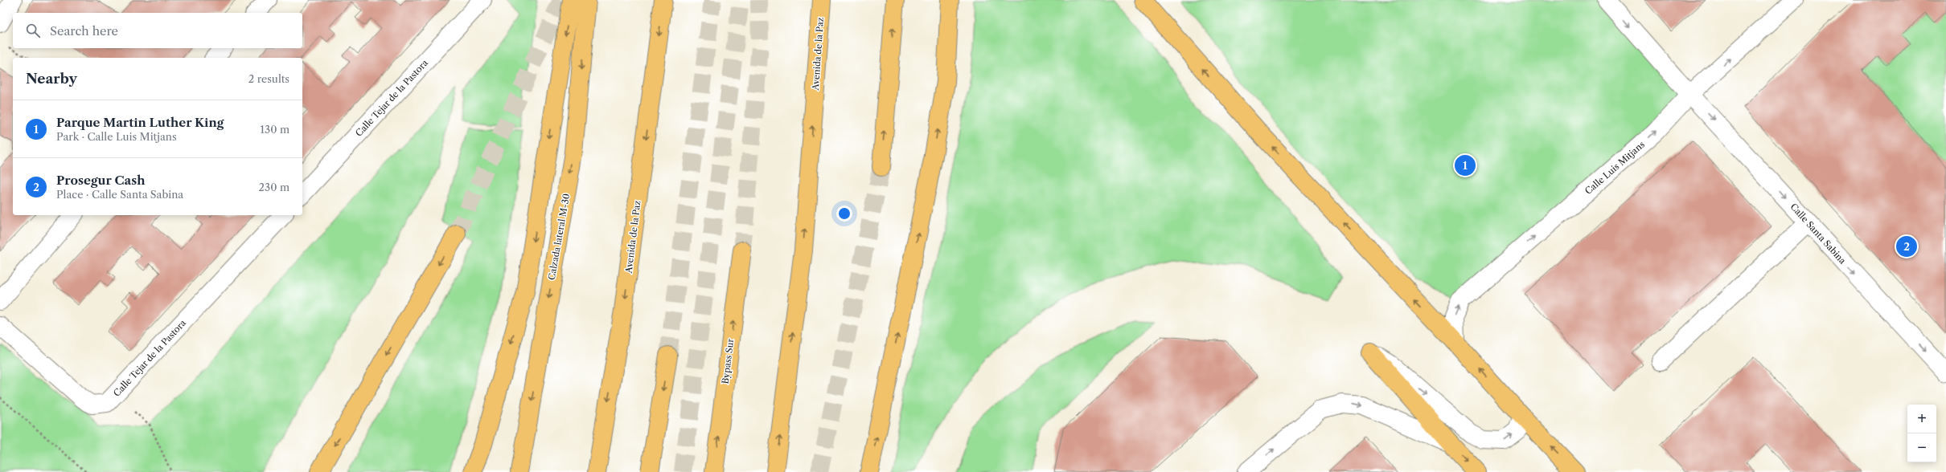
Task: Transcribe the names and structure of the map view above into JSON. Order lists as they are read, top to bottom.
{
  "streets": {
    "main road": ["Avenida de la Paz", "Calzada lateral M-30", "Bypass Sur"],
    "street": ["Calle Tejar de la Pastora", "Calle Luis Mitjans", "Calle Santa Sabina"]
  },
  "crossings": [
    ["Calle Luis Mitjans", "Calle Santa Sabina"]
  ],
  "one_way": ["Calle Luis Mitjans", "Calle Santa Sabina"],
  "page": {
    "search": "Search here",
    "heading": ["Nearby", "2 results"],
    "list": [
      {
        "mark": "1",
        "name": "Parque Martin Luther King",
        "note": "Park · Calle Luis Mitjans",
        "value": "130 m"
      },
      {
        "mark": "2",
        "name": "Prosegur Cash",
        "note": "Place · Calle Santa Sabina",
        "value": "230 m"
      }
    ],
    "pins": ["1", "2"],
    "map_buttons": ["+", "−"]
  }
}
